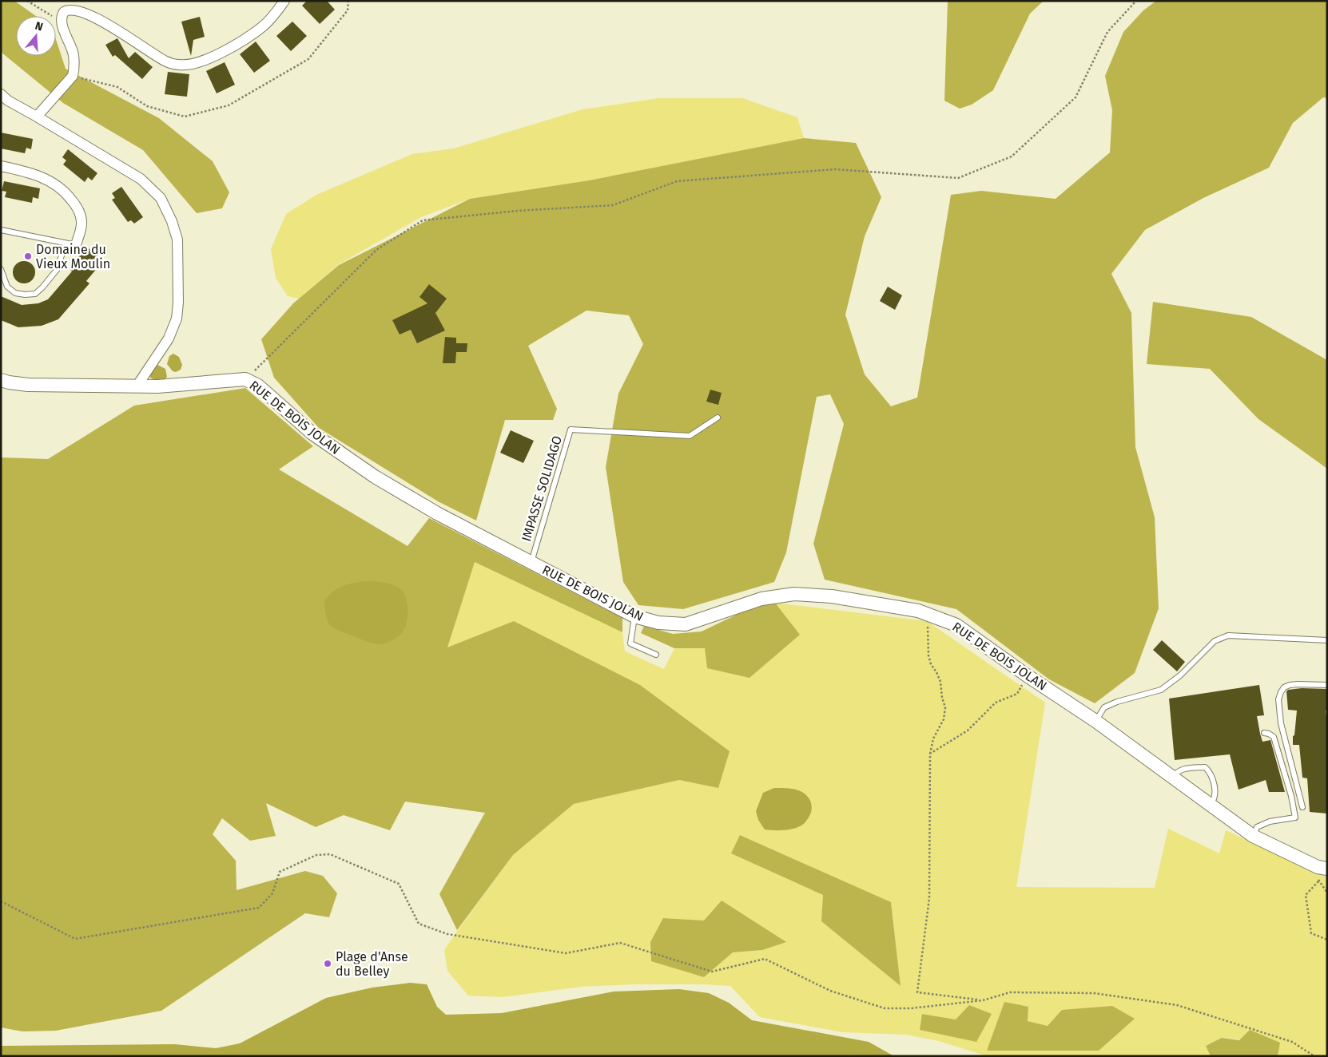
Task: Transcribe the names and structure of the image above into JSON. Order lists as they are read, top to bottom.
{
  "streets": {
    "street": ["RUE DE BOIS JOLAN"],
    "lane": ["IMPASSE SOLIDAGO"]
  },
  "crossings": [
    ["RUE DE BOIS JOLAN", "IMPASSE SOLIDAGO"]
  ],
  "places": ["Domaine du Vieux Moulin", "Plage d'Anse du Belley"],
  "north": "top"
}
